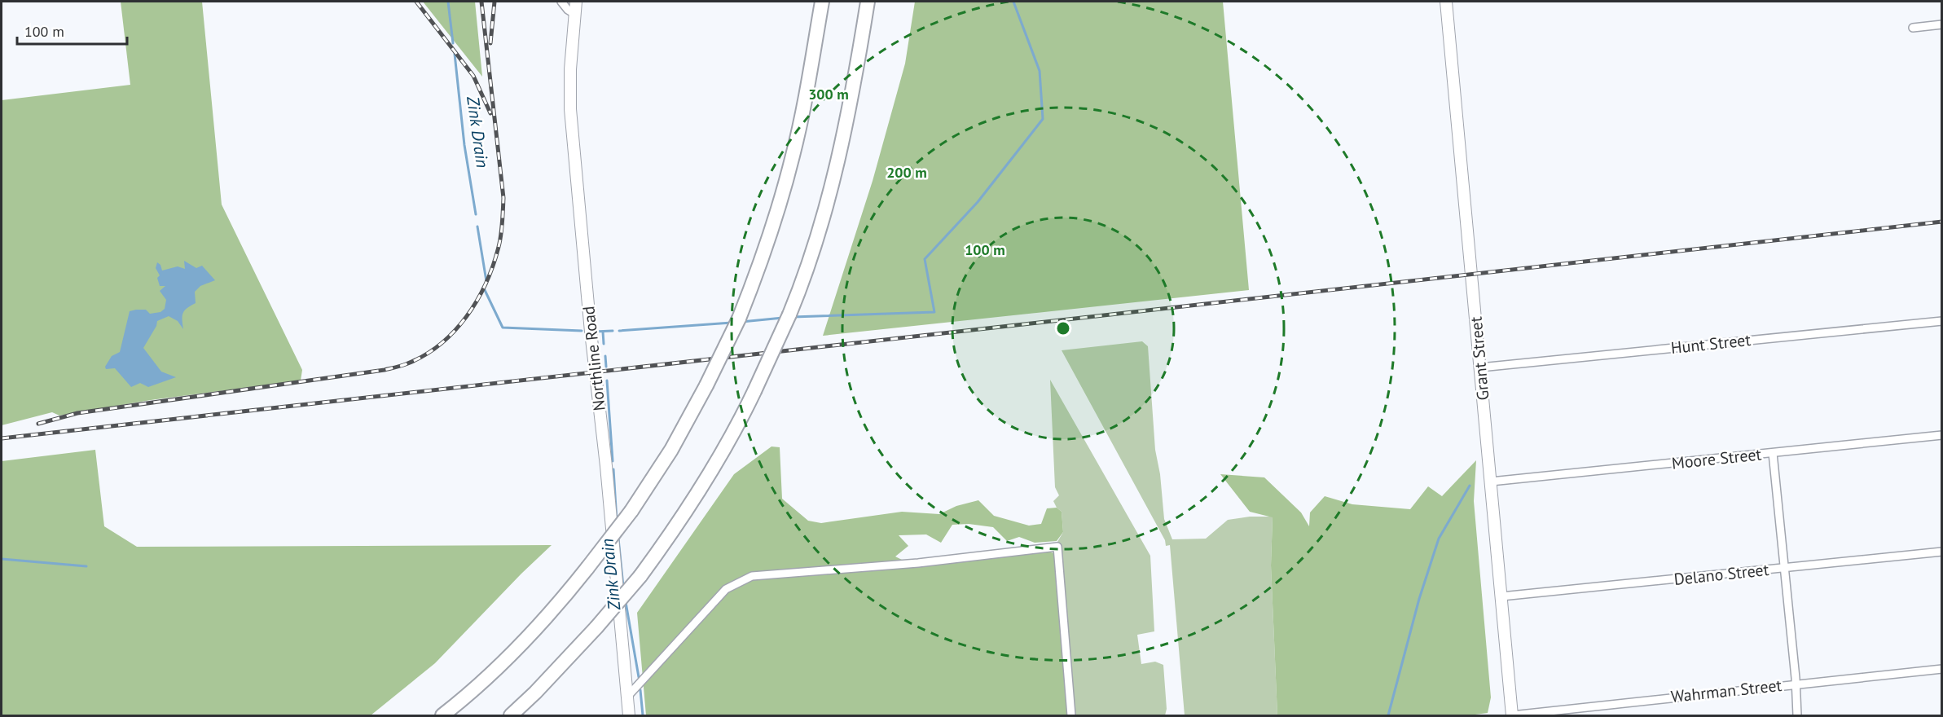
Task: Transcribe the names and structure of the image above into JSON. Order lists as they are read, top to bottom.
{
  "streets": {
    "street": [
      "Hunt Street",
      "Northline Road",
      "Grant Street",
      "Moore Street",
      "Delano Street",
      "Wahrman Street"
    ]
  },
  "crossings": [
    ["Hunt Street", "Grant Street"],
    ["Grant Street", "Moore Street"],
    ["Grant Street", "Delano Street"],
    ["Grant Street", "Wahrman Street"]
  ],
  "water": ["Zink Drain"],
  "scale_bar": "100 m",
  "rings": ["300 m", "200 m", "100 m"]
}
